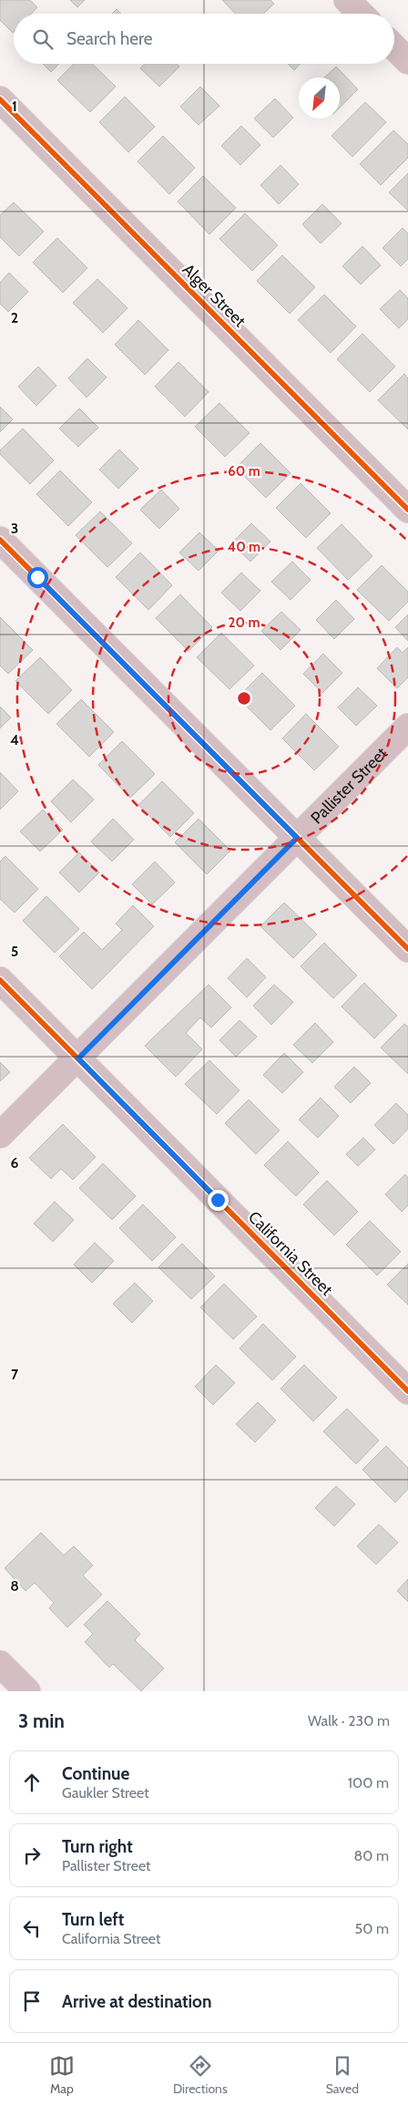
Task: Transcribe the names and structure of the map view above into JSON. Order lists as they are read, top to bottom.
{
  "streets": {
    "street": ["Alger Street", "Pallister Street", "California Street"]
  },
  "crossings": [
    ["Pallister Street", "California Street"]
  ],
  "north": "bottom left",
  "page": {
    "search": "Search here",
    "heading": ["3 min", "Walk · 230 m"],
    "list": [
      ["Continue", "Gaukler Street", "100 m"],
      ["Turn right", "Pallister Street", "80 m"],
      ["Turn left", "California Street", "50 m"],
      "Arrive at destination"
    ],
    "nav": ["Map", "Directions", "Saved"]
  },
  "grid": {
    "rows": [
      "1",
      "2",
      "3",
      "4",
      "5",
      "6",
      "7",
      "8"
    ]
  },
  "rings": ["60 m", "40 m", "20 m"]
}
